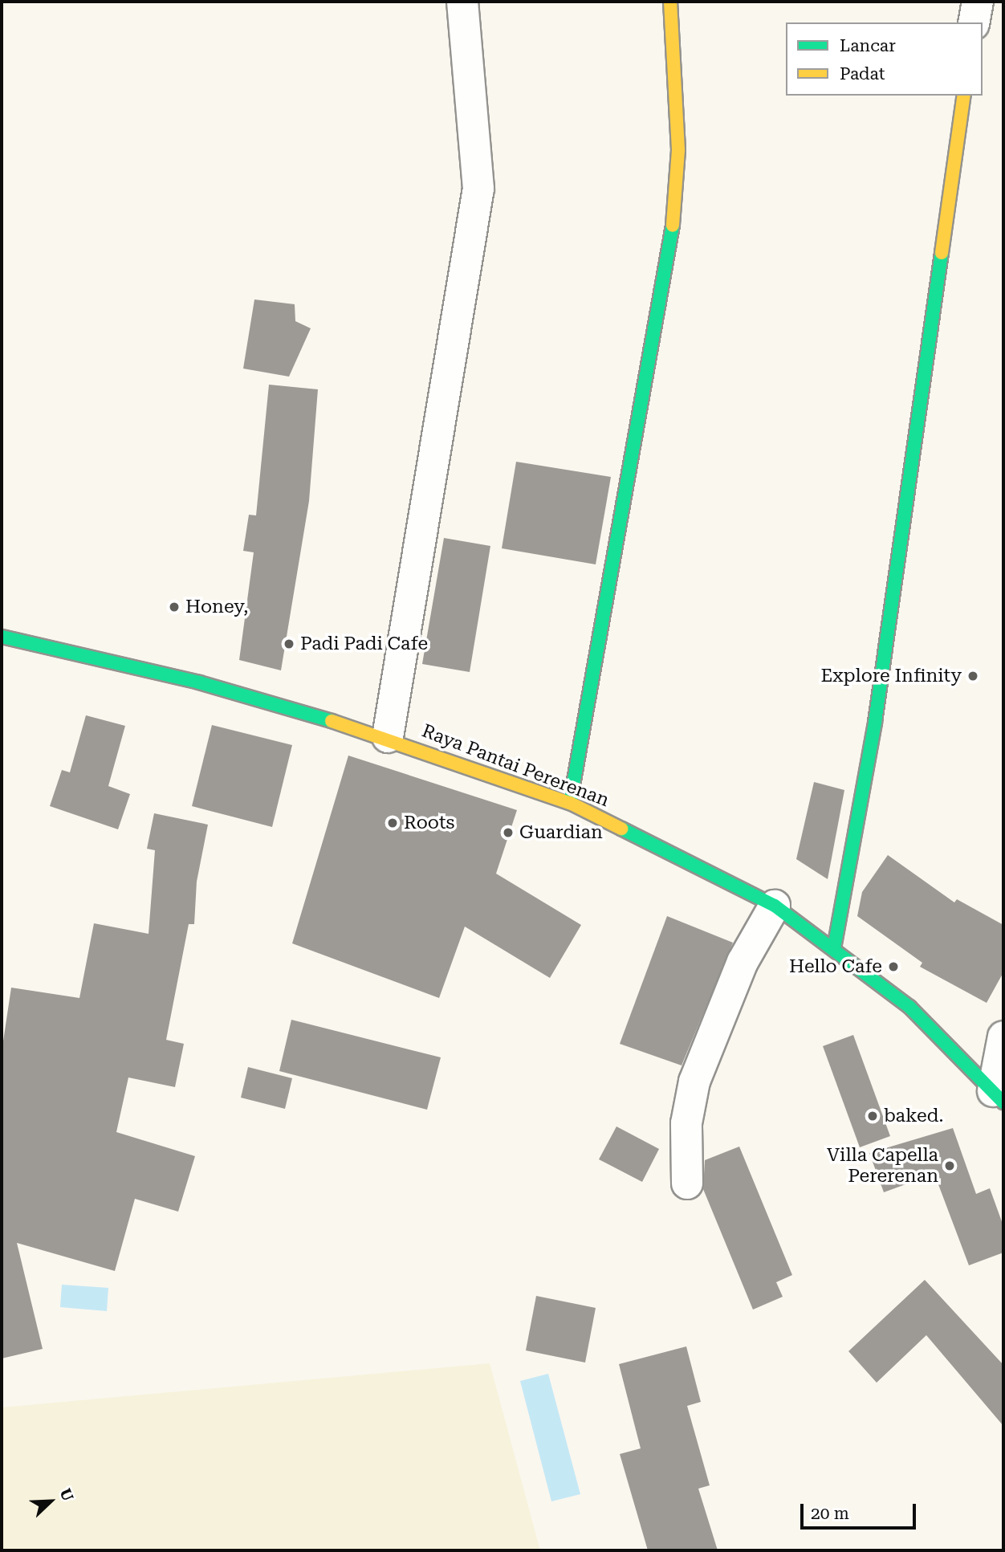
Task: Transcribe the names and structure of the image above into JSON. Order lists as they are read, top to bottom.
{
  "streets": {
    "street": ["Raya Pantai Pererenan"]
  },
  "places": [
    "Honey,",
    "Padi Padi Cafe",
    "Explore Infinity",
    "Roots",
    "Guardian",
    "Hello Cafe",
    "baked.",
    "Villa Capella Pererenan"
  ],
  "legend": ["Lancar", "Padat"],
  "scale_bar": "20 m",
  "north": "top right"
}
